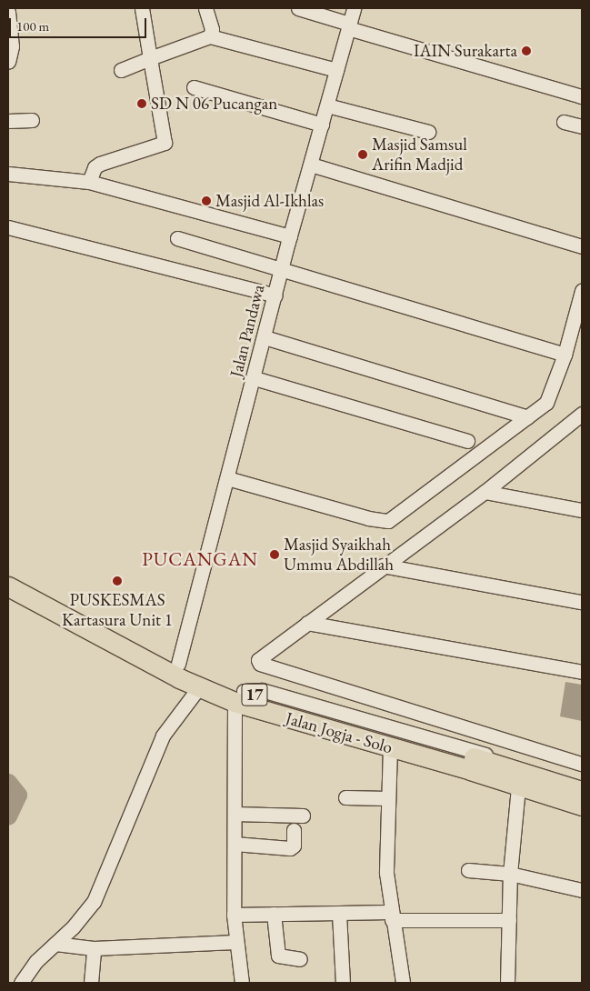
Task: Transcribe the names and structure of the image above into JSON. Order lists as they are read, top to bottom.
{
  "streets": {
    "highway": ["17", "Jalan Jogja - Solo"],
    "street": ["Jalan Pandawa"]
  },
  "crossings": [
    ["Jalan Pandawa", "Jalan Jogja - Solo"]
  ],
  "districts": ["PUCANGAN"],
  "places": [
    "IAIN Surakarta",
    "SD N 06 Pucangan",
    "Masjid Samsul Arifin Madjid",
    "Masjid Al-Ikhlas",
    "Masjid Syaikhah Ummu Abdillah",
    "PUSKESMAS Kartasura Unit 1"
  ],
  "scale_bar": "100 m"
}
